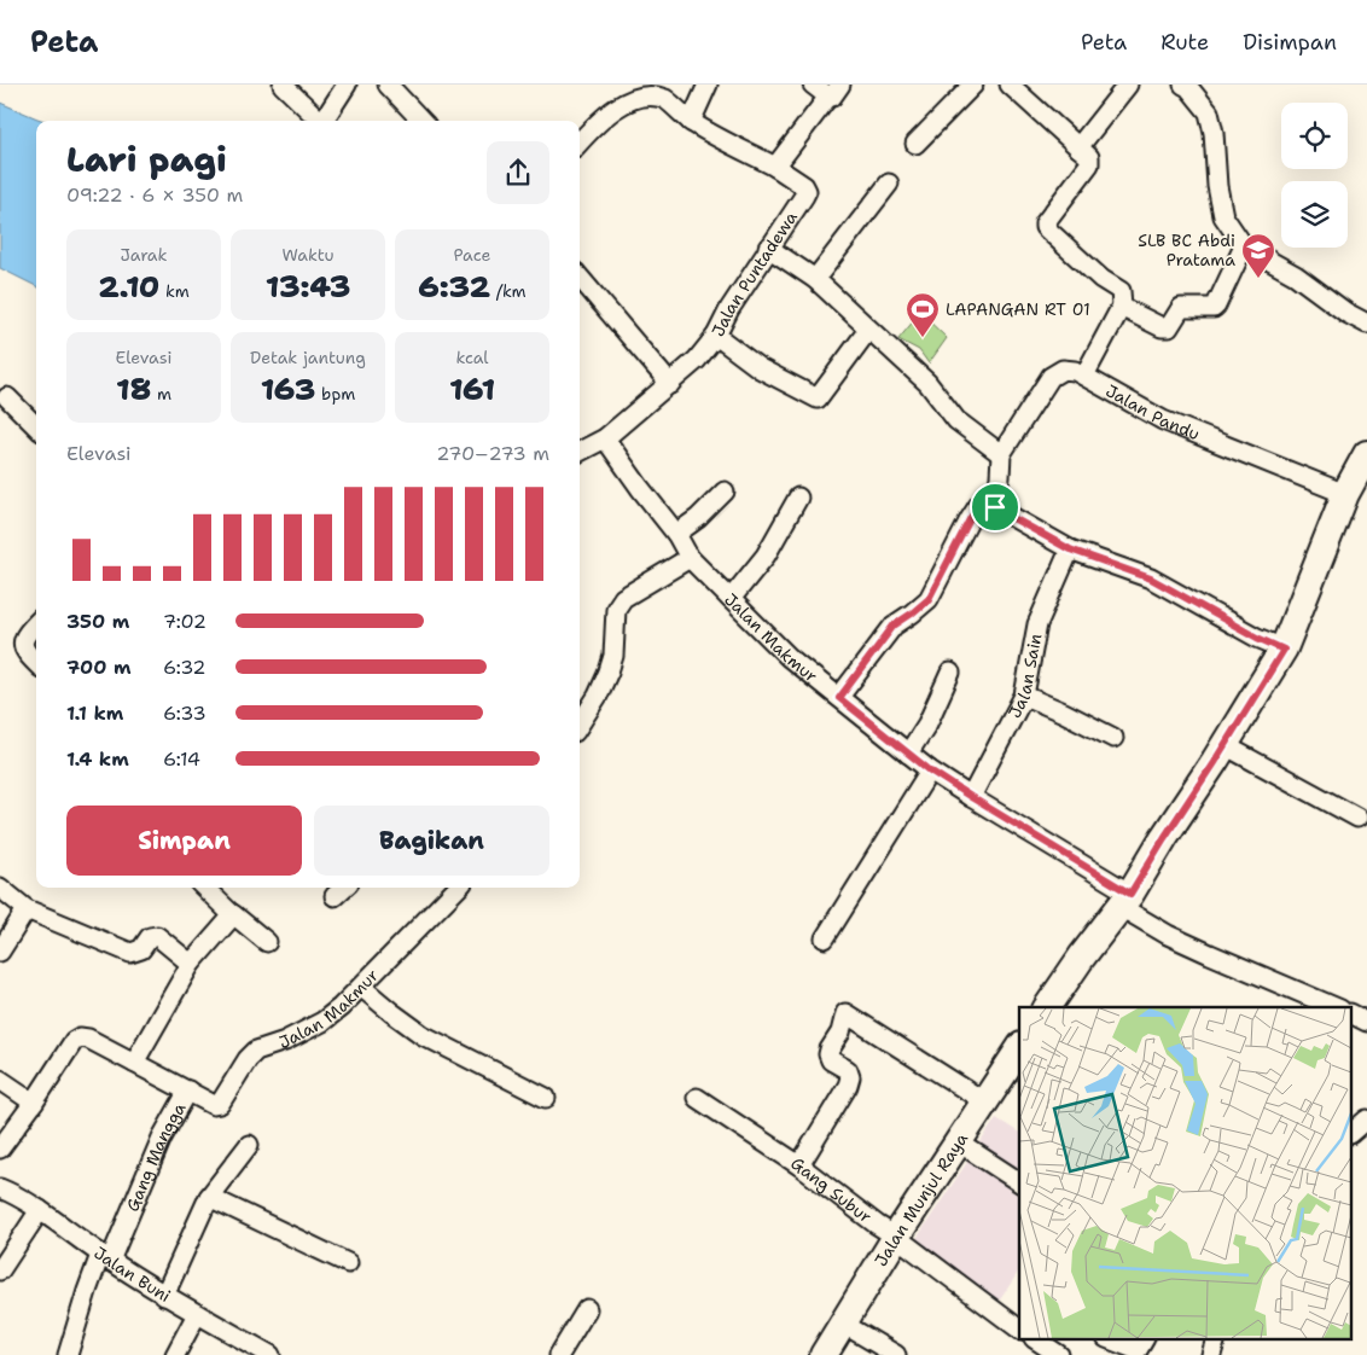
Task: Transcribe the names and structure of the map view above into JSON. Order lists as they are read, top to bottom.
{
  "streets": {
    "street": [
      "Jalan Puntadewa",
      "Jalan Pandu",
      "Jalan Makmur",
      "Jalan Sain",
      "Gang Mangga",
      "Gang Subur",
      "Jalan Munjul Raya",
      "Jalan Buni"
    ]
  },
  "crossings": [
    ["Jalan Makmur", "Jalan Sain"],
    ["Jalan Makmur", "Gang Mangga"],
    ["Gang Mangga", "Jalan Buni"],
    ["Gang Subur", "Jalan Munjul Raya"]
  ],
  "places": {
    "school or university": ["SLB BC Abdi Pratama"],
    "sports": ["LAPANGAN RT 01"]
  },
  "page": {
    "header": "Peta",
    "nav": ["Peta", "Rute", "Disimpan"],
    "heading": ["Lari pagi", "09:22 · 6 × 350 m"],
    "stats": [
      ["Jarak", "2.10 km"],
      ["Waktu", "13:43"],
      ["Pace", "6:32 /km"],
      ["Elevasi", "18 m"],
      ["Detak jantung", "163 bpm"],
      ["kcal", "161"]
    ],
    "chart": ["Elevasi", "270–273 m"],
    "list": [
      {
        "name": "350 m",
        "note": "7:02"
      },
      {
        "name": "700 m",
        "note": "6:32"
      },
      {
        "name": "1.1 km",
        "note": "6:33"
      },
      {
        "name": "1.4 km",
        "note": "6:14"
      }
    ],
    "buttons": ["Simpan", "Bagikan"]
  }
}
